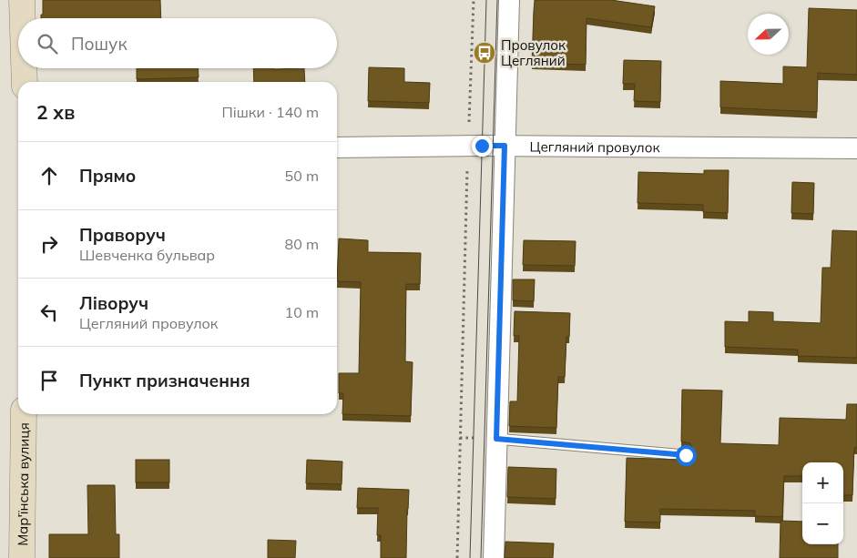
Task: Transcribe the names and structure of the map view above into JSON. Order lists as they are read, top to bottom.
{
  "streets": {
    "street": ["Цегляний провулок", "Мар'їнська вулиця"]
  },
  "places": {
    "bus stop": ["Провулок Цегляний"]
  },
  "north": "left",
  "page": {
    "search": "Пошук",
    "heading": ["2 хв", "Пішки · 140 m"],
    "list": [
      ["Прямо", "50 m"],
      ["Праворуч", "Шевченка бульвар", "80 m"],
      ["Ліворуч", "Цегляний провулок", "10 m"],
      "Пункт призначення"
    ],
    "map_buttons": ["+", "−"]
  }
}
